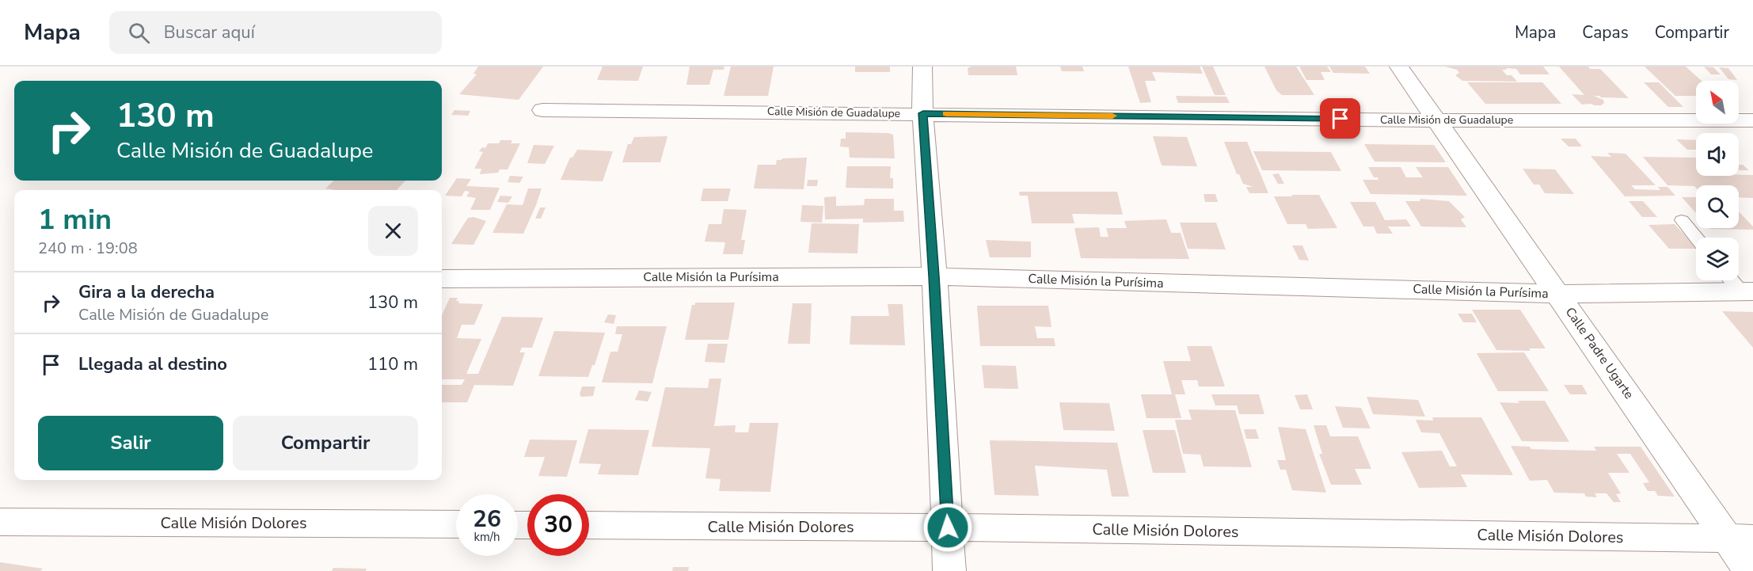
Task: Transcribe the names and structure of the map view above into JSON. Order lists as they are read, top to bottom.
{
  "streets": {
    "street": [
      "Calle Misión de Guadalupe",
      "Calle Misión la Purísima",
      "Calle Padre Ugarte",
      "Calle Misión Dolores"
    ]
  },
  "crossings": [
    ["Calle Misión de Guadalupe", "Calle Padre Ugarte"],
    ["Calle Misión la Purísima", "Calle Padre Ugarte"],
    ["Calle Padre Ugarte", "Calle Misión Dolores"]
  ],
  "north": "top left",
  "page": {
    "header": "Mapa",
    "search": "Buscar aquí",
    "nav": ["Mapa", "Capas", "Compartir"],
    "turn": ["130 m", "Calle Misión de Guadalupe"],
    "heading": ["1 min", "240 m · 19:08"],
    "list": [
      {
        "name": "Gira a la derecha",
        "note": "Calle Misión de Guadalupe",
        "value": "130 m"
      },
      {
        "name": "Llegada al destino",
        "value": "110 m"
      }
    ],
    "buttons": ["Salir", "Compartir"],
    "speed": "26 km/h",
    "limit": "30"
  }
}
